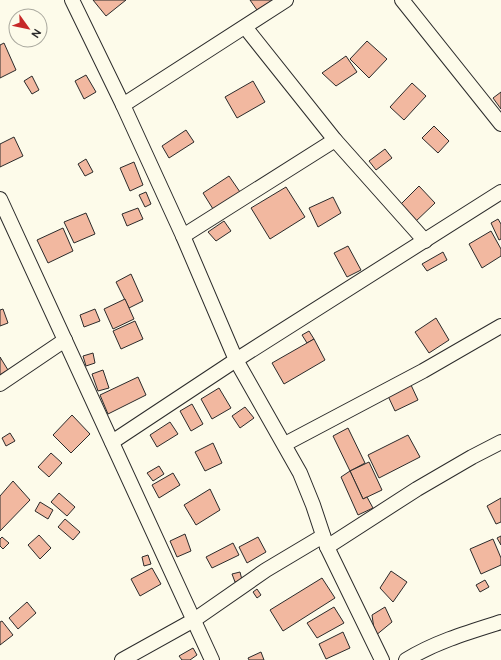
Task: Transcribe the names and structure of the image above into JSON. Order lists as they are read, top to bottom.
{
  "north": "bottom right"
}
